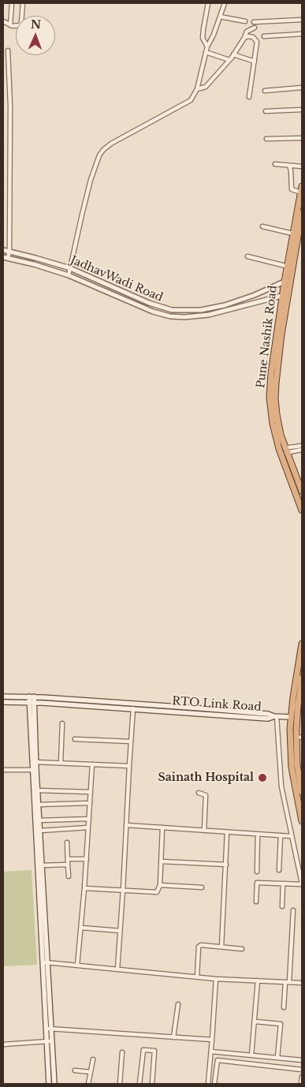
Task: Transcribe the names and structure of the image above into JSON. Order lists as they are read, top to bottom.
{
  "streets": {
    "highway": ["Pune Nashik Road"],
    "main road": ["RTO Link Road"],
    "street": ["JadhavWadi Road"]
  },
  "crossings": [
    ["JadhavWadi Road", "Pune Nashik Road"]
  ],
  "places": ["Sainath Hospital"],
  "north": "top"
}
